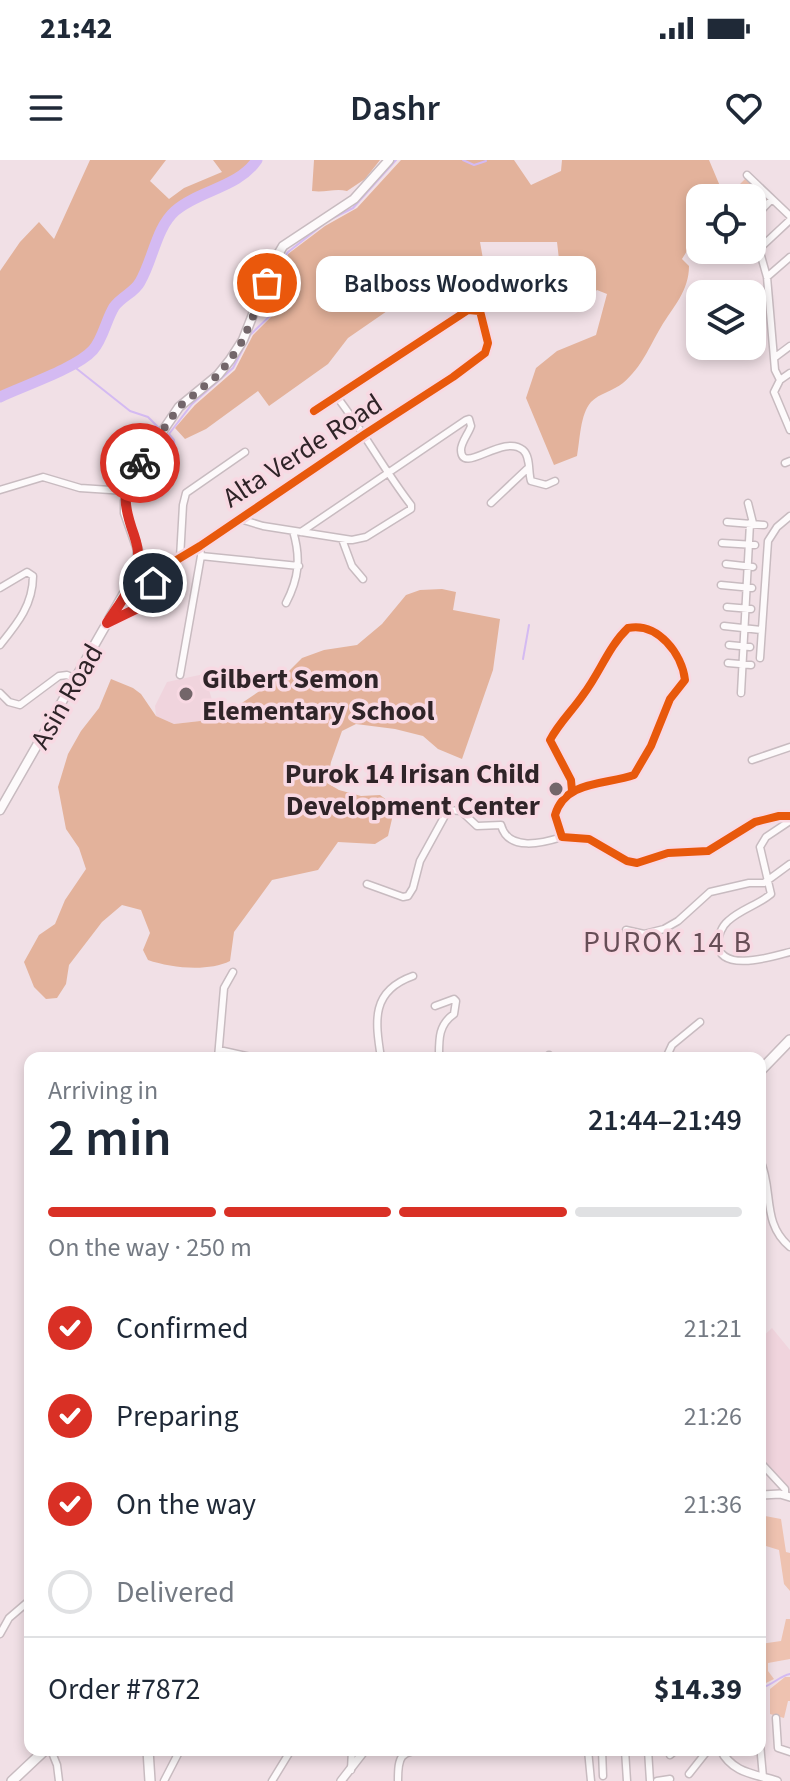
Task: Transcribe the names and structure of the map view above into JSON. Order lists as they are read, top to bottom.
{
  "streets": {
    "main road": ["Asin Road"],
    "street": ["Alta Verde Road"]
  },
  "crossings": [
    ["Alta Verde Road", "Asin Road"]
  ],
  "districts": ["PUROK 14 B"],
  "places": ["Balboss Woodworks", "Gilbert Semon Elementary School", "Purok 14 Irisan Child Development Center"],
  "page": {
    "status": "21:42",
    "header": "Dashr",
    "bubble": "Balboss Woodworks",
    "heading": ["2 min", "Arriving in", "21:44–21:49"],
    "panel": ["Order #7872", "$14.39"],
    "bar": "On the way · 250 m",
    "list": [
      ["Confirmed", "21:21"],
      ["Preparing", "21:26"],
      ["On the way", "21:36"],
      "Delivered"
    ]
  }
}
